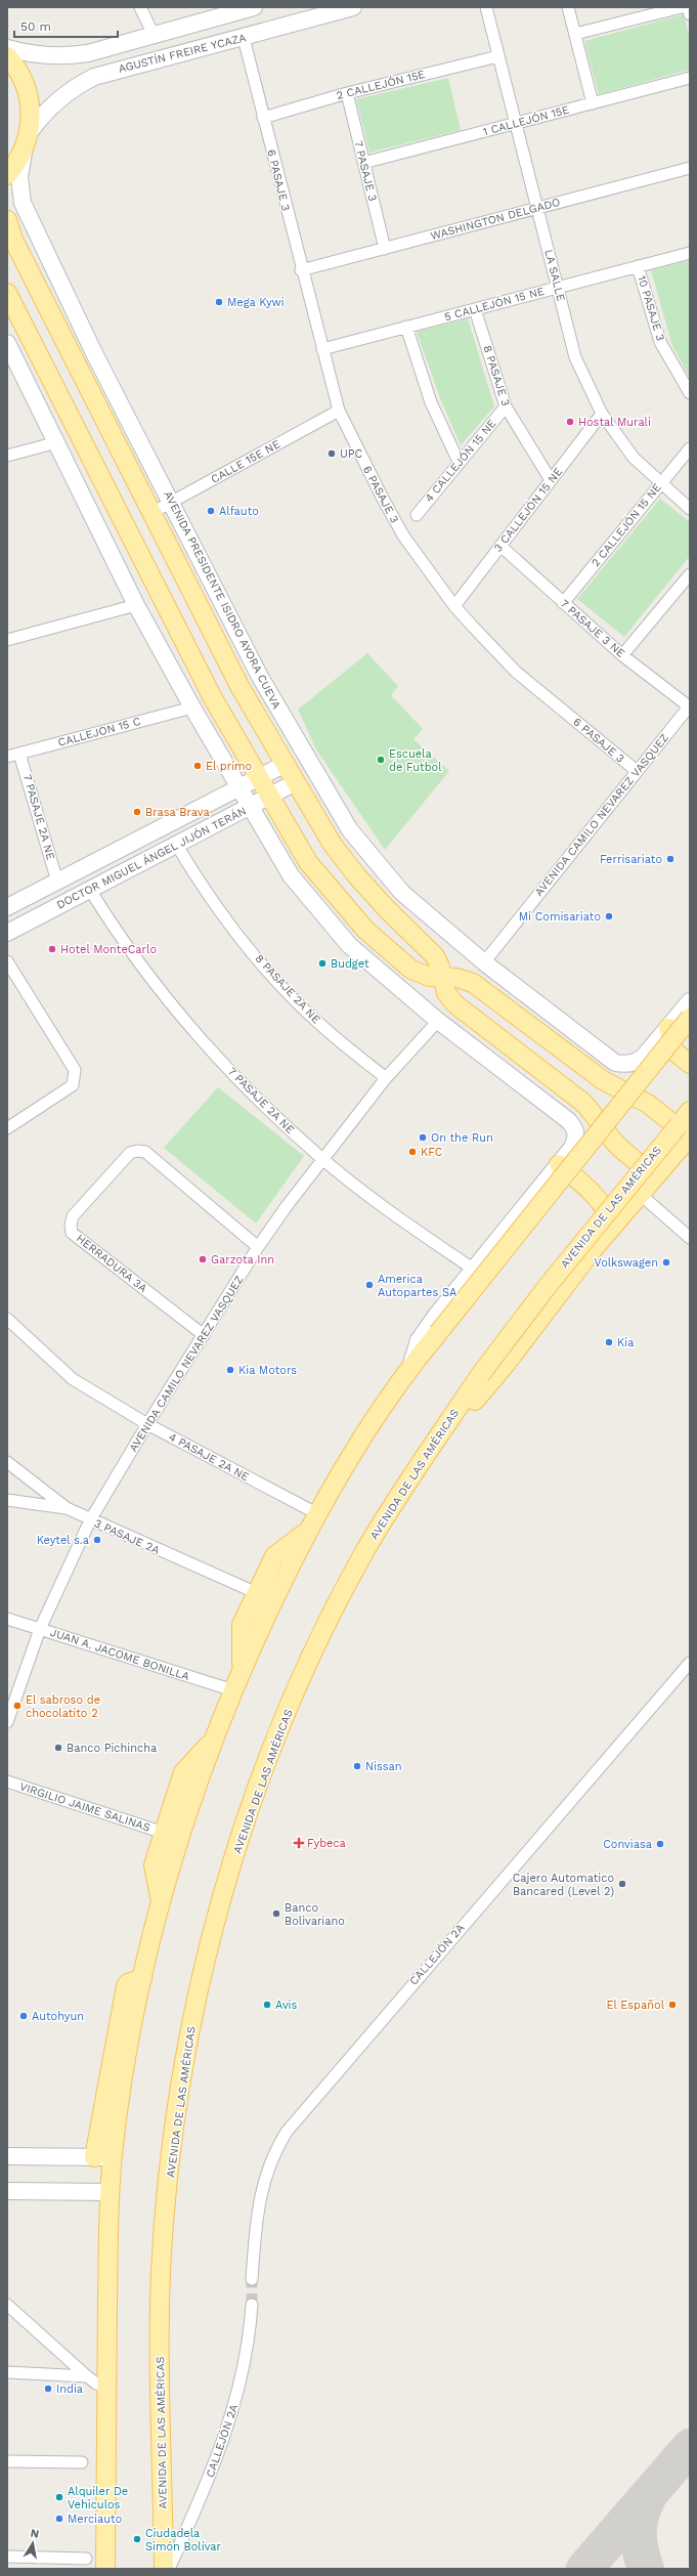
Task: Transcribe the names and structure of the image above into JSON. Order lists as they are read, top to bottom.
{
  "streets": {
    "main road": [
      "AGUSTÍN FREIRE YCAZA",
      "AVENIDA PRESIDENTE ISIDRO AYORA CUEVA",
      "DOCTOR MIGUEL ÁNGEL JIJÓN TERÁN",
      "AVENIDA DE LAS AMÉRICAS"
    ],
    "street": [
      "2 CALLEJÓN 15E",
      "1 CALLEJÓN 15E",
      "7 PASAJE 3",
      "6 PASAJE 3",
      "WASHINGTON DELGADO",
      "LA SALLE",
      "5 CALLEJÓN 15 NE",
      "10 PASAJE 3",
      "8 PASAJE 3",
      "4 CALLEJÓN 15 NE",
      "CALLE 15E NE",
      "3 CALLEJÓN 15 NE",
      "2 CALLEJÓN 15 NE",
      "7 PASAJE 3 NE",
      "CALLEJON 15 C",
      "AVENIDA CAMILO NEVAREZ VASQUEZ",
      "7 PASAJE 2A NE",
      "8 PASAJE 2A NE",
      "HERRADURA 3A",
      "4 PASAJE 2A NE",
      "3 PASAJE 2A",
      "JUAN A. JACOME BONILLA",
      "VIRGILIO JAIME SALINAS",
      "CALLEJÓN 2A"
    ]
  },
  "crossings": [
    ["AGUSTÍN FREIRE YCAZA", "6 PASAJE 3"],
    ["AGUSTÍN FREIRE YCAZA", "AVENIDA PRESIDENTE ISIDRO AYORA CUEVA"],
    ["2 CALLEJÓN 15E", "7 PASAJE 3"],
    ["2 CALLEJÓN 15E", "6 PASAJE 3"],
    ["2 CALLEJÓN 15E", "LA SALLE"],
    ["1 CALLEJÓN 15E", "7 PASAJE 3"],
    ["1 CALLEJÓN 15E", "LA SALLE"],
    ["7 PASAJE 3", "WASHINGTON DELGADO"],
    ["6 PASAJE 3", "WASHINGTON DELGADO"],
    ["6 PASAJE 3", "5 CALLEJÓN 15 NE"],
    ["6 PASAJE 3", "CALLE 15E NE"],
    ["6 PASAJE 3", "3 CALLEJÓN 15 NE"],
    ["6 PASAJE 3", "AVENIDA CAMILO NEVAREZ VASQUEZ"],
    ["WASHINGTON DELGADO", "LA SALLE"],
    ["LA SALLE", "5 CALLEJÓN 15 NE"],
    ["LA SALLE", "3 CALLEJÓN 15 NE"],
    ["LA SALLE", "2 CALLEJÓN 15 NE"],
    ["5 CALLEJÓN 15 NE", "10 PASAJE 3"],
    ["5 CALLEJÓN 15 NE", "8 PASAJE 3"],
    ["8 PASAJE 3", "4 CALLEJÓN 15 NE"],
    ["8 PASAJE 3", "3 CALLEJÓN 15 NE"],
    ["CALLE 15E NE", "AVENIDA PRESIDENTE ISIDRO AYORA CUEVA"],
    ["3 CALLEJÓN 15 NE", "7 PASAJE 3 NE"],
    ["2 CALLEJÓN 15 NE", "7 PASAJE 3 NE"],
    ["AVENIDA PRESIDENTE ISIDRO AYORA CUEVA", "AVENIDA CAMILO NEVAREZ VASQUEZ"],
    ["AVENIDA PRESIDENTE ISIDRO AYORA CUEVA", "DOCTOR MIGUEL ÁNGEL JIJÓN TERÁN"],
    ["7 PASAJE 3 NE", "AVENIDA CAMILO NEVAREZ VASQUEZ"],
    ["CALLEJON 15 C", "7 PASAJE 2A NE"],
    ["AVENIDA CAMILO NEVAREZ VASQUEZ", "7 PASAJE 2A NE"],
    ["AVENIDA CAMILO NEVAREZ VASQUEZ", "8 PASAJE 2A NE"],
    ["AVENIDA CAMILO NEVAREZ VASQUEZ", "HERRADURA 3A"],
    ["AVENIDA CAMILO NEVAREZ VASQUEZ", "4 PASAJE 2A NE"],
    ["AVENIDA CAMILO NEVAREZ VASQUEZ", "3 PASAJE 2A"],
    ["AVENIDA CAMILO NEVAREZ VASQUEZ", "JUAN A. JACOME BONILLA"],
    ["7 PASAJE 2A NE", "DOCTOR MIGUEL ÁNGEL JIJÓN TERÁN"],
    ["DOCTOR MIGUEL ÁNGEL JIJÓN TERÁN", "8 PASAJE 2A NE"]
  ],
  "places": {
    "other": [
      "Mega Kywi",
      "Hostal Murali",
      "UPC",
      "Alfauto",
      "Escuela de Futbol",
      "El primo",
      "Brasa Brava",
      "Ferrisariato",
      "Mi Comisariato",
      "Hotel MonteCarlo",
      "Budget",
      "On the Run",
      "KFC",
      "Garzota Inn",
      "Volkswagen",
      "America Autopartes SA",
      "Kia",
      "Kia Motors",
      "Keytel s.a",
      "El sabroso de chocolatito 2",
      "Banco Pichincha",
      "Nissan",
      "Conviasa",
      "Cajero Automatico Bancared (Level 2)",
      "Banco Bolivariano",
      "Avis",
      "El Español",
      "Autohyun",
      "India",
      "Alquiler De Vehiculos",
      "Merciauto",
      "Ciudadela Simón Bolívar"
    ],
    "health": ["Fybeca"]
  },
  "scale_bar": "50 m",
  "north": "top"
}
